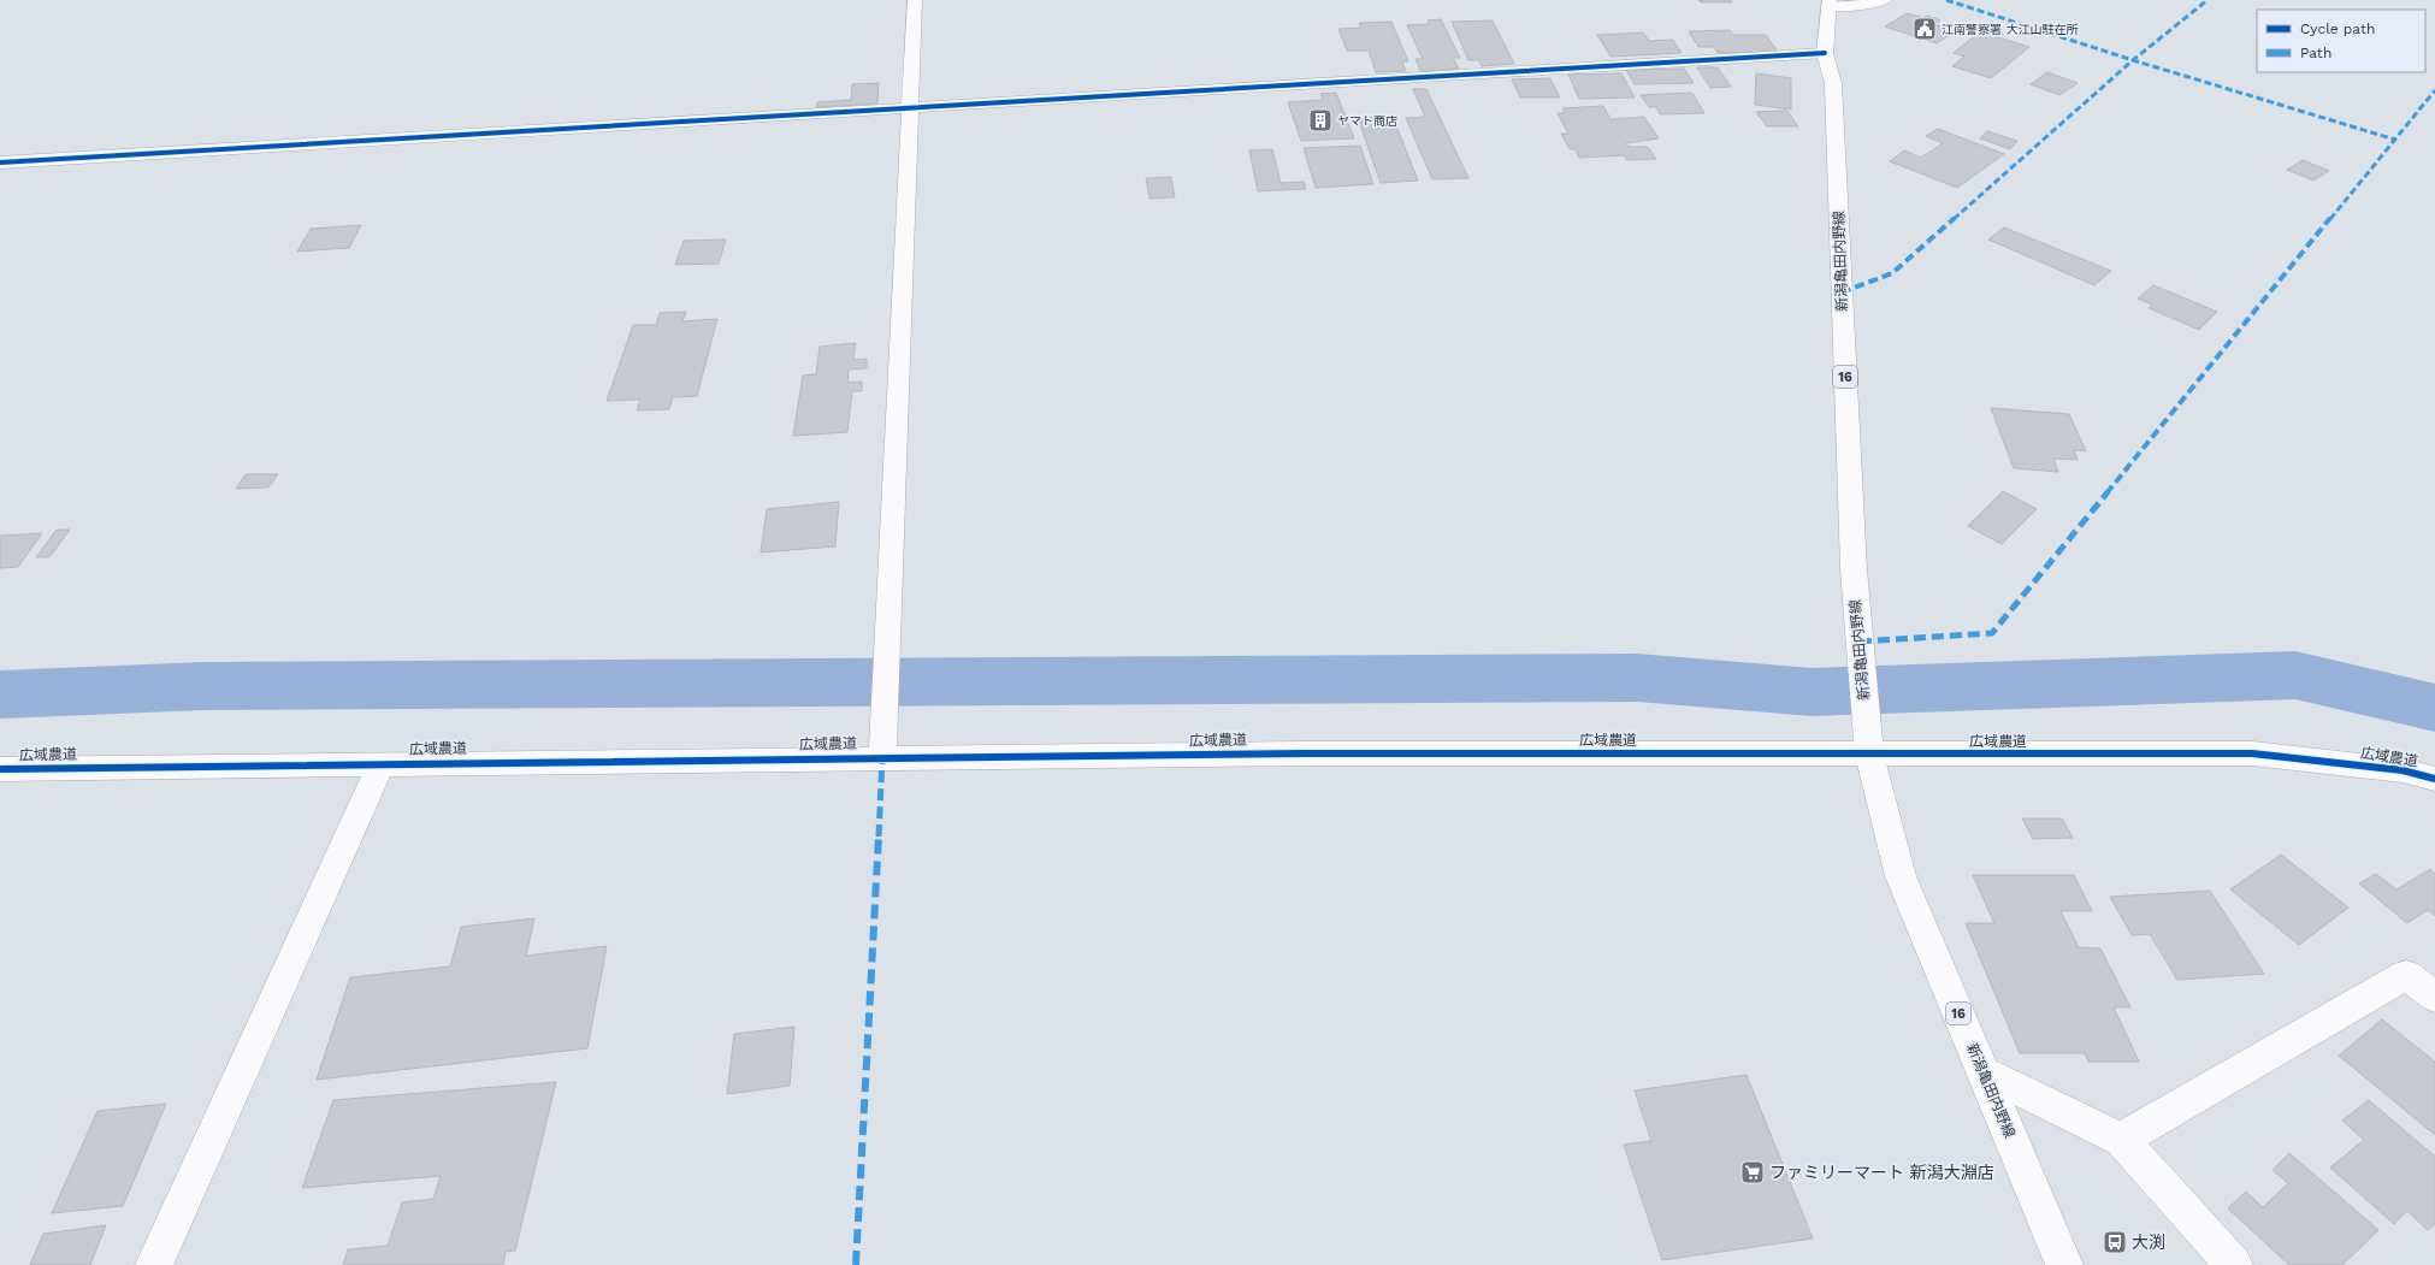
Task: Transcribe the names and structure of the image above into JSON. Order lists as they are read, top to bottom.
{
  "streets": {
    "street": ["新潟亀田内野線", "16", "広域農道"]
  },
  "crossings": [
    ["新潟亀田内野線", "広域農道"]
  ],
  "places": {
    "public building": ["江南警察署 大江山駐在所"],
    "building": ["ヤマト商店"],
    "supermarket": ["ファミリーマート 新潟大淵店"],
    "bus stop": ["大渕"]
  },
  "legend": ["Cycle path", "Path"]
}
